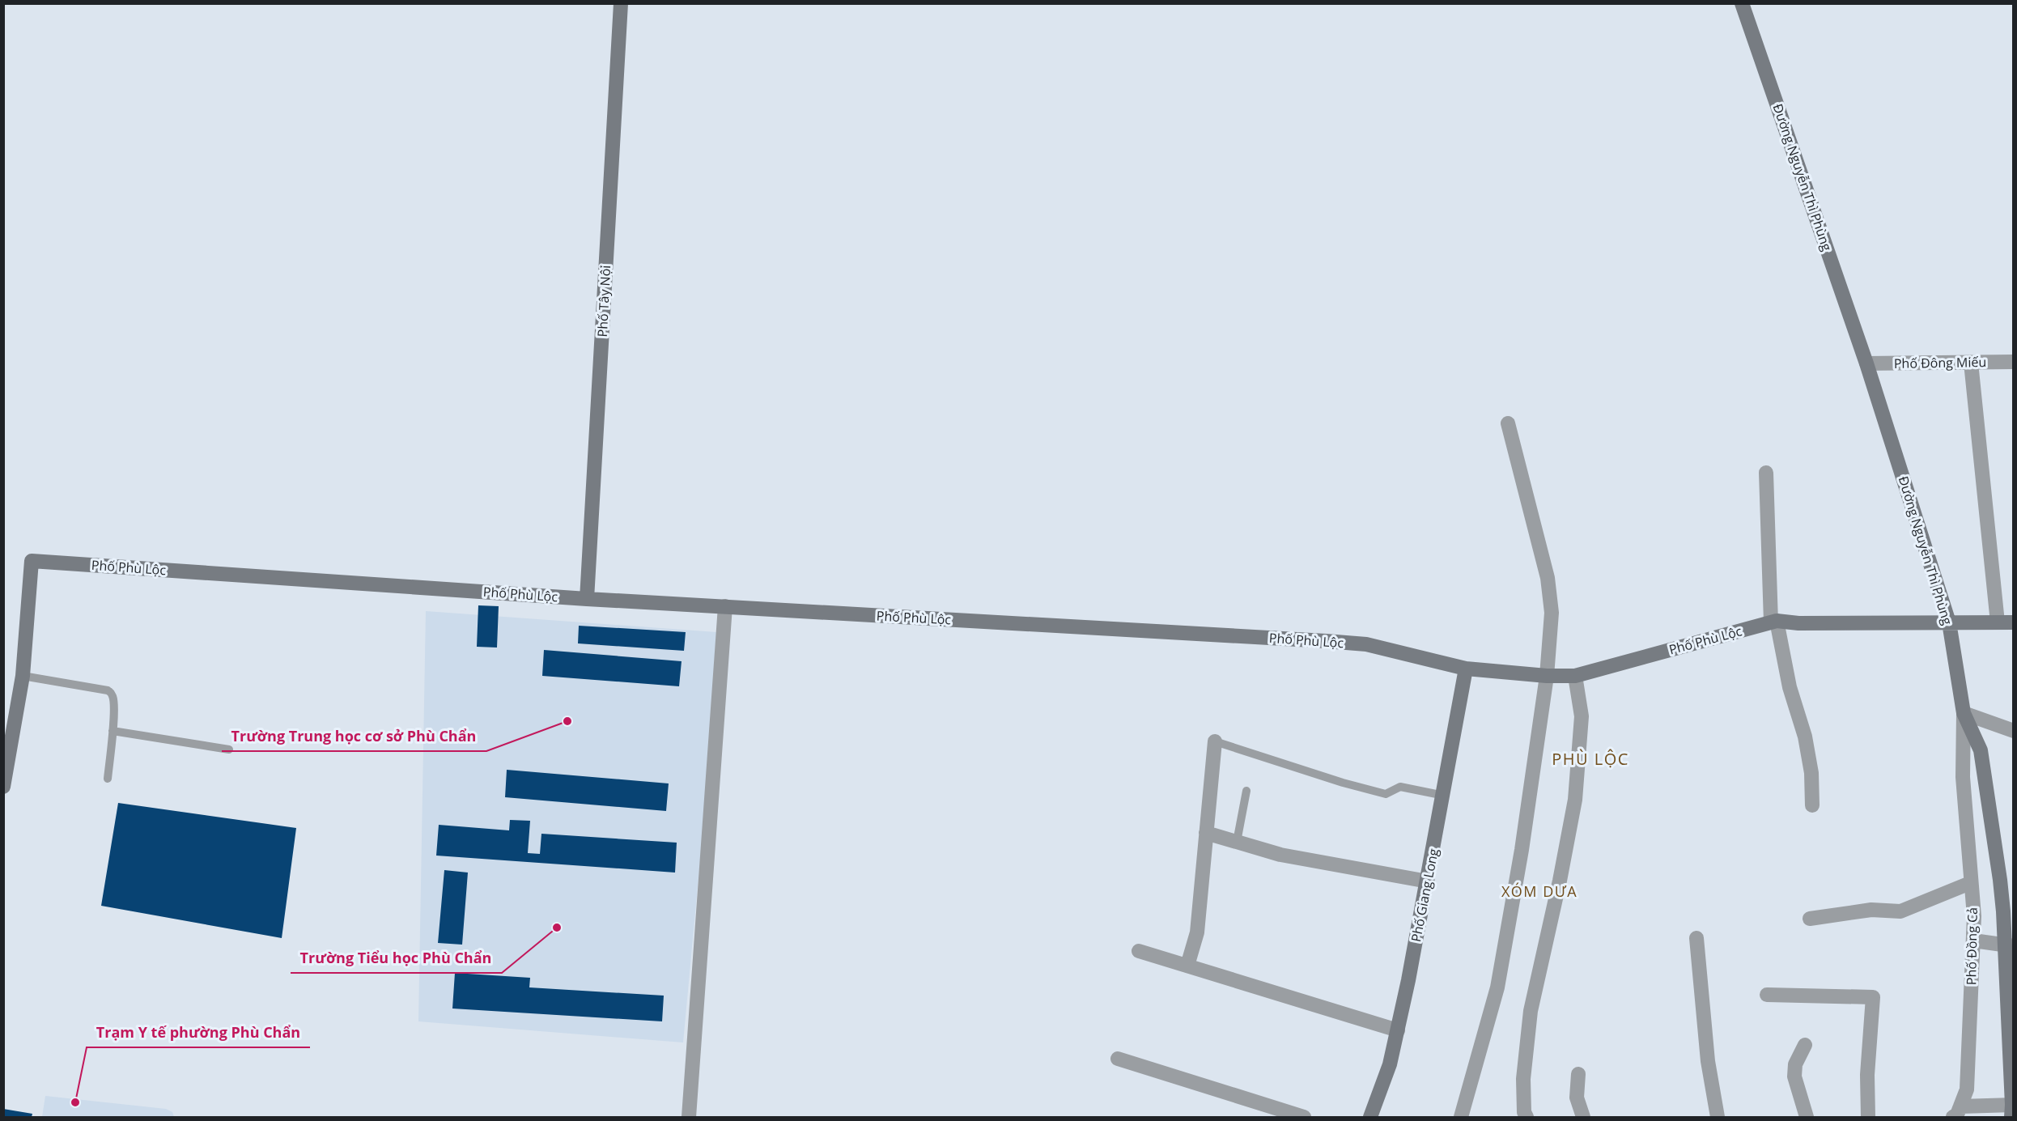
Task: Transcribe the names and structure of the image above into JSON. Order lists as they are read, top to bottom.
{
  "streets": {
    "street": [
      "Đường Nguyễn Thì Phùng",
      "Phố Tây Nội",
      "Phố Đông Miếu",
      "Phố Phù Lộc",
      "Phố Giang Long",
      "Phố Đồng Cả"
    ]
  },
  "crossings": [
    ["Đường Nguyễn Thì Phùng", "Phố Đông Miếu"],
    ["Đường Nguyễn Thì Phùng", "Phố Phù Lộc"],
    ["Đường Nguyễn Thì Phùng", "Phố Đồng Cả"],
    ["Phố Tây Nội", "Phố Phù Lộc"],
    ["Phố Phù Lộc", "Phố Giang Long"]
  ],
  "districts": ["PHÙ LỘC", "XÓM DƯA"],
  "places": ["Trường Trung học cơ sở Phù Chẩn", "Trường Tiểu học Phù Chẩn", "Trạm Y tế phường Phù Chẩn"]
}
